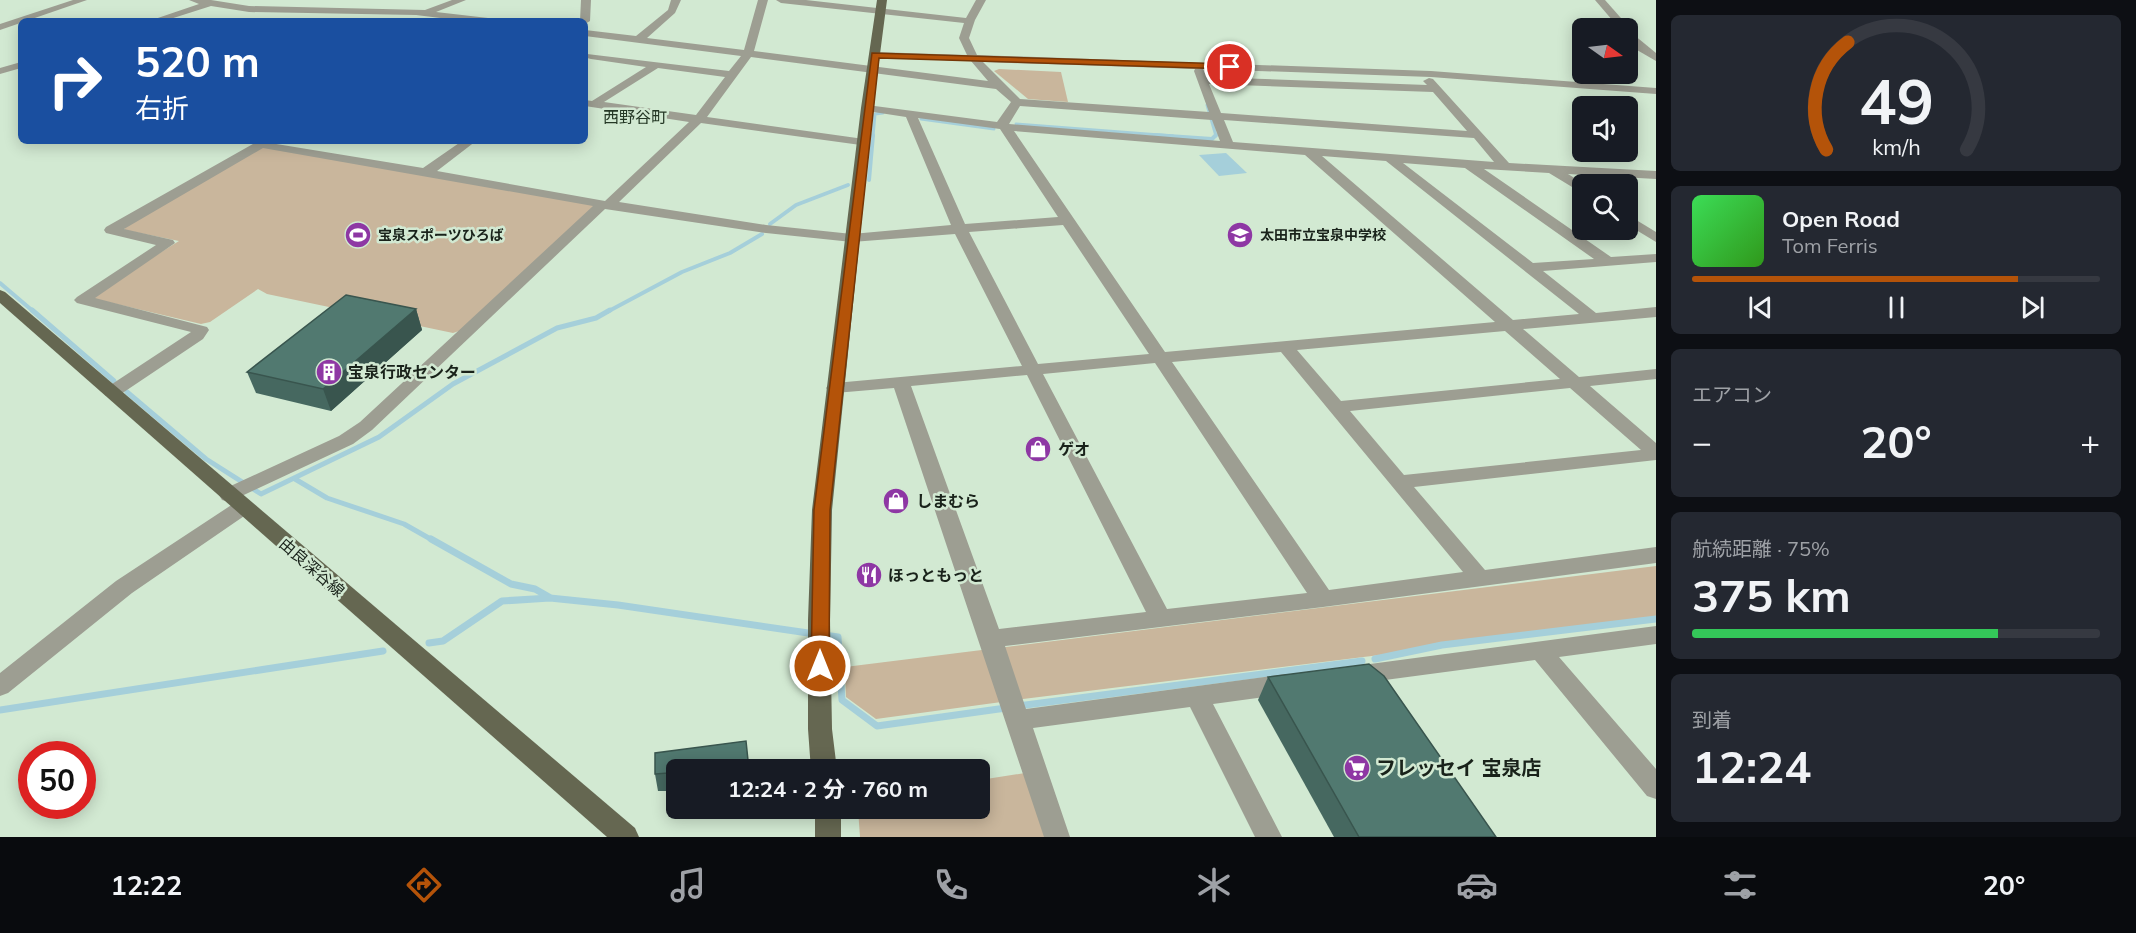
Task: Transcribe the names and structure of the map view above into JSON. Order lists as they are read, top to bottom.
{
  "streets": {
    "main road": ["由良深谷線"]
  },
  "districts": ["西野谷町"],
  "places": {
    "sports": ["宝泉スポーツひろば"],
    "school or university": ["太田市立宝泉中学校"],
    "building": ["宝泉行政センター"],
    "shop": ["ゲオ", "しまむら"],
    "restaurant": ["ほっともっと"],
    "supermarket": ["フレッセイ 宝泉店"]
  },
  "north": "right",
  "page": {
    "turn": ["520 m", "右折"],
    "song": ["Open Road", "Tom Ferris"],
    "tile": [
      "エアコン",
      ["航続距離 · 75%", "375 km"],
      ["到着", "12:24"]
    ],
    "heat": ["−", "20°", "+"],
    "limit": "50",
    "trip": "12:24 · 2 分 · 760 m",
    "tabs": ["12:22", "20°"],
    "gauge": ["49", "km/h"]
  }
}
